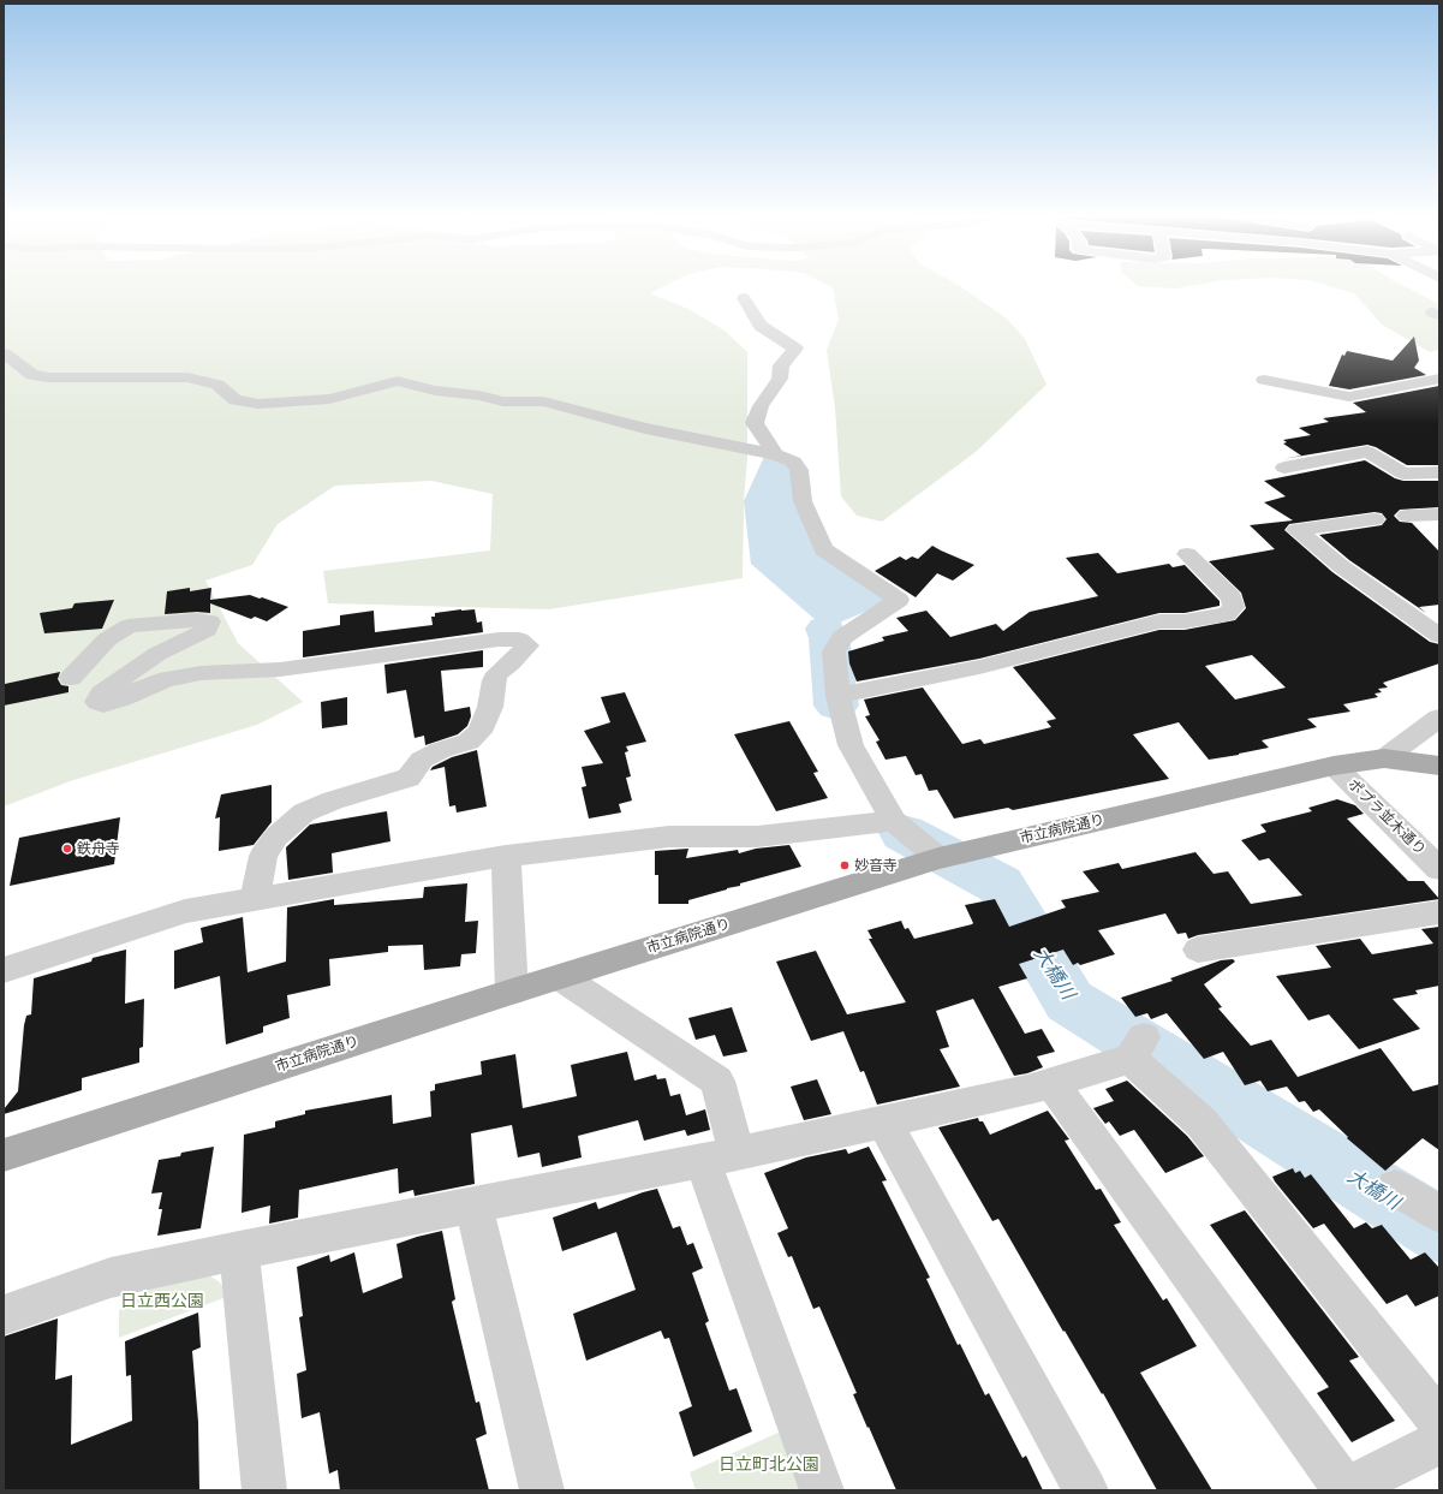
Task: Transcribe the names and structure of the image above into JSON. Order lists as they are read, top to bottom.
{
  "streets": {
    "main road": ["市立病院通り"],
    "street": ["ポプラ並木通り"]
  },
  "crossings": [
    ["ポプラ並木通り", "市立病院通り"]
  ],
  "water": ["大橋川"],
  "parks": ["日立西公園", "日立町北公園"],
  "places": ["鉄舟寺", "妙音寺"]
}
